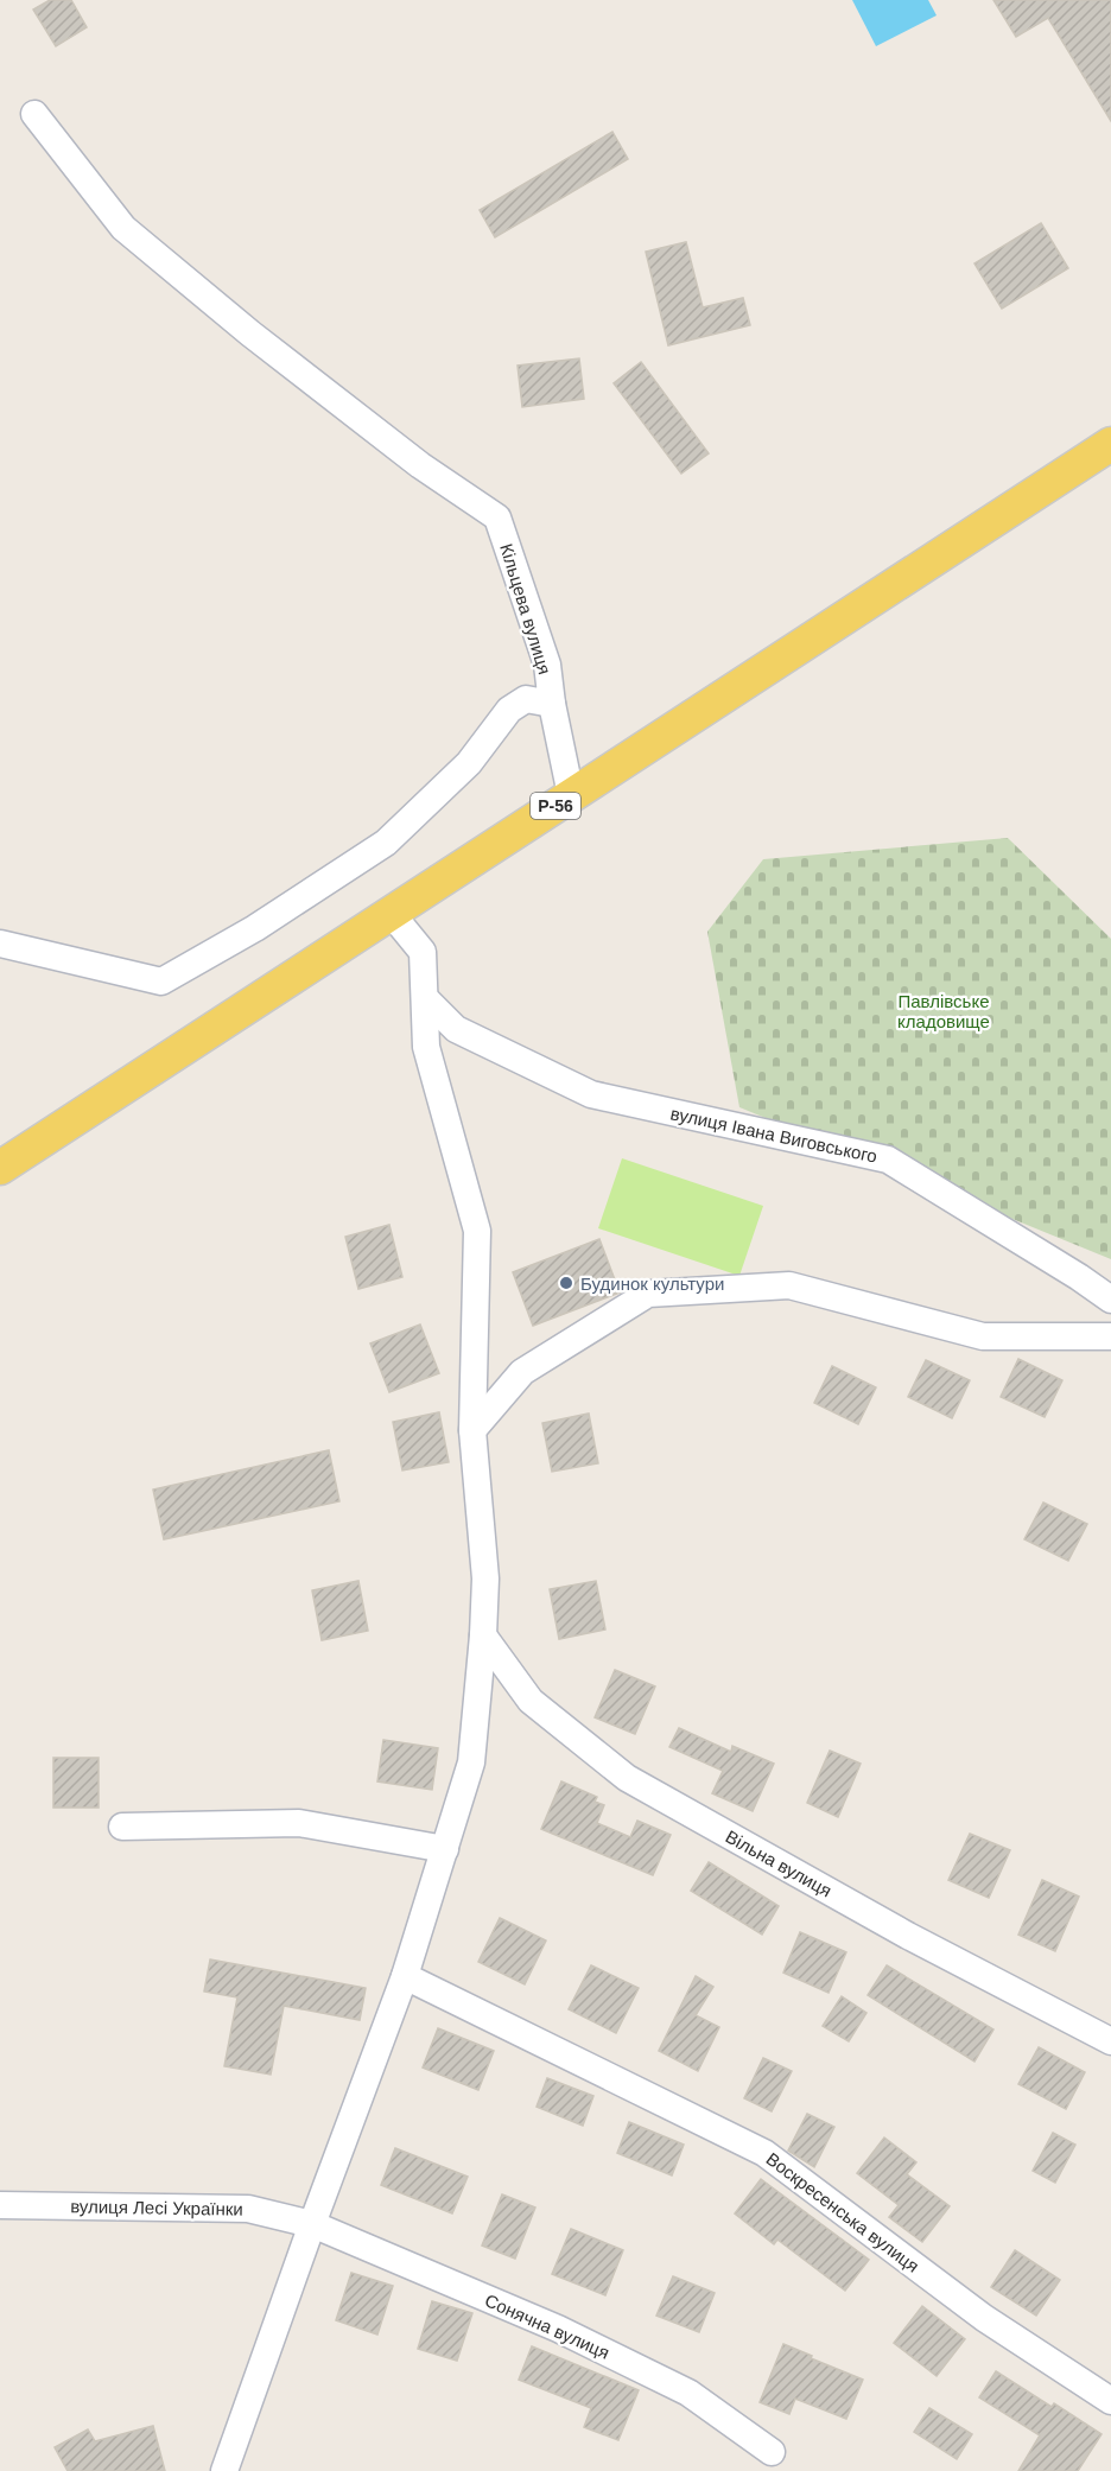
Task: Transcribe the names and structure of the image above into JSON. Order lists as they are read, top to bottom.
{
  "streets": {
    "main road": ["Р-56"],
    "street": [
      "Кільцева вулиця",
      "вулиця Івана Виговського",
      "Вільна вулиця",
      "вулиця Лесі Українки",
      "Воскресенська вулиця",
      "Сонячна вулиця"
    ]
  },
  "crossings": [
    ["вулиця Лесі Українки", "Сонячна вулиця"]
  ],
  "parks": ["Павлівське кладовище"],
  "places": ["Будинок культури"]
}
